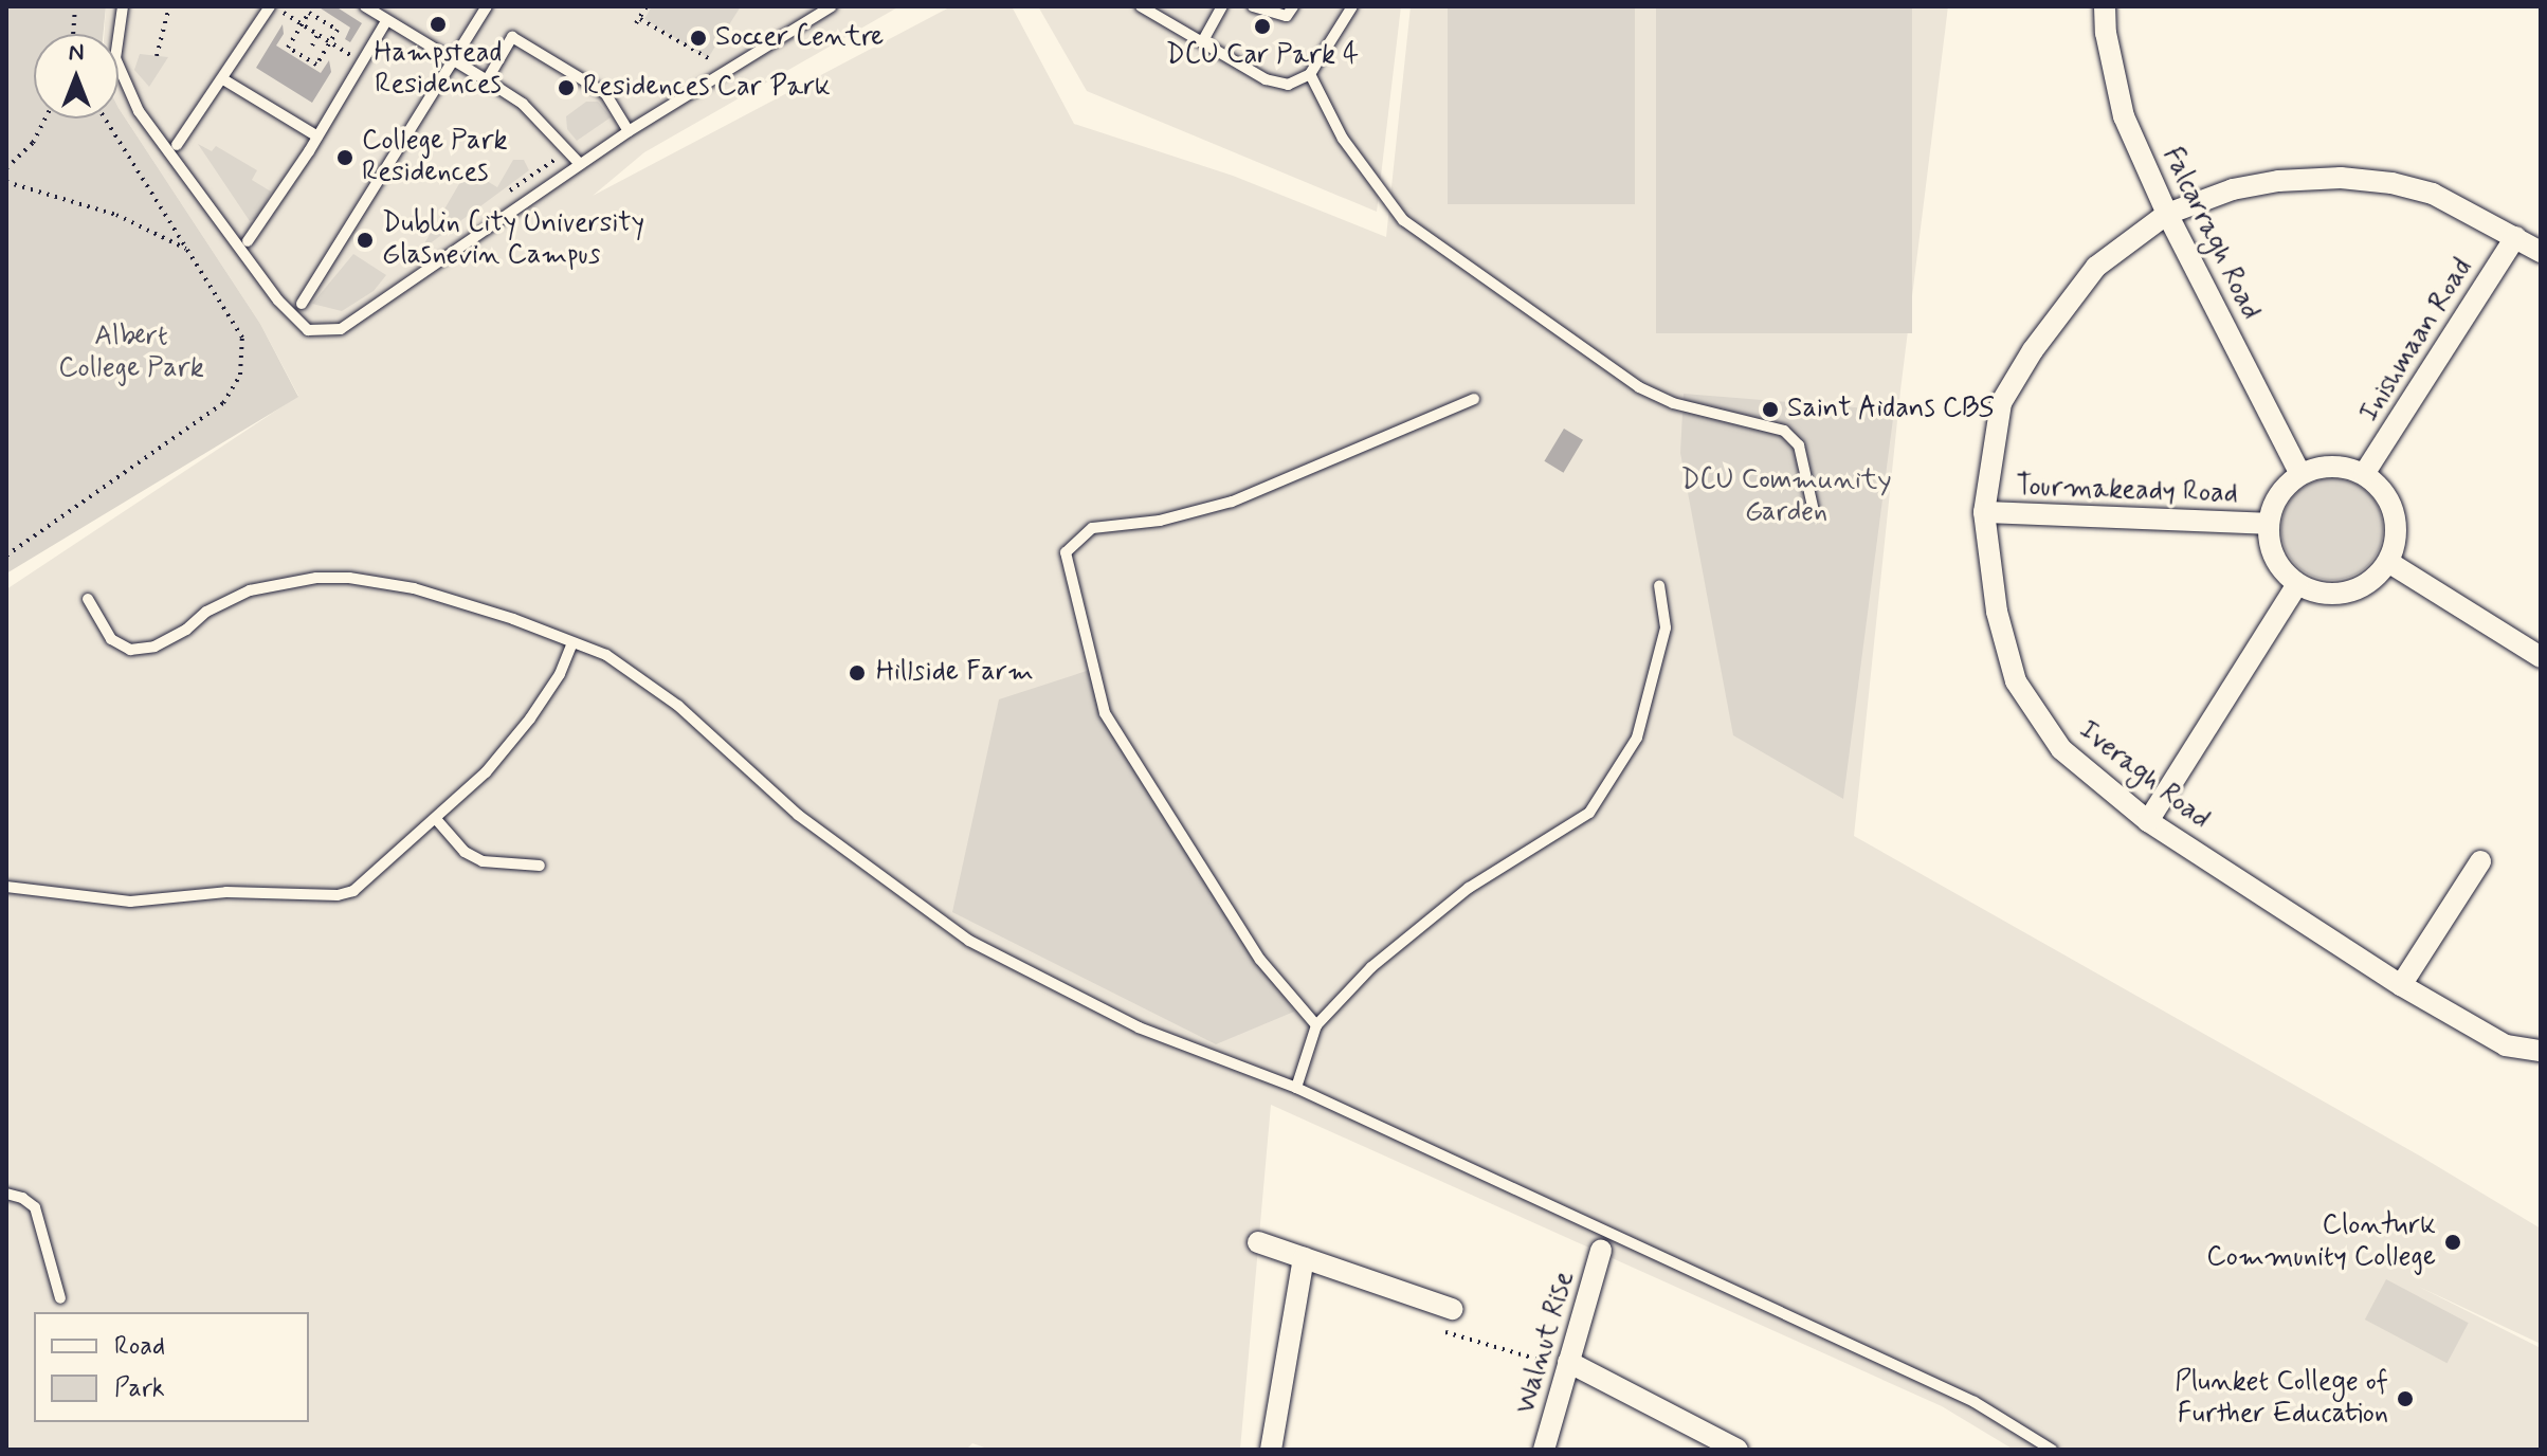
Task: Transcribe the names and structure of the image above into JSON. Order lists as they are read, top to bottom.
{
  "streets": {
    "street": [
      "Falcarragh Road",
      "Inishmaan Road",
      "Tourmakeady Road",
      "Iveragh Road",
      "Walnut Rise"
    ]
  },
  "crossings": [
    ["Falcarragh Road", "Inishmaan Road"],
    ["Falcarragh Road", "Tourmakeady Road"],
    ["Falcarragh Road", "Iveragh Road"],
    ["Inishmaan Road", "Tourmakeady Road"],
    ["Inishmaan Road", "Iveragh Road"],
    ["Tourmakeady Road", "Iveragh Road"]
  ],
  "parks": ["Albert College Park", "DCU Community Garden"],
  "places": [
    "Hampstead Residences",
    "DCU Car Park 4",
    "Soccer Centre",
    "Residences Car Park",
    "College Park Residences",
    "Dublin City University Glasnevin Campus",
    "Saint Aidans CBS",
    "Hillside Farm",
    "Clonturk Community College",
    "Plunket College of Further Education"
  ],
  "legend": ["Road", "Park"],
  "north": "top"
}
